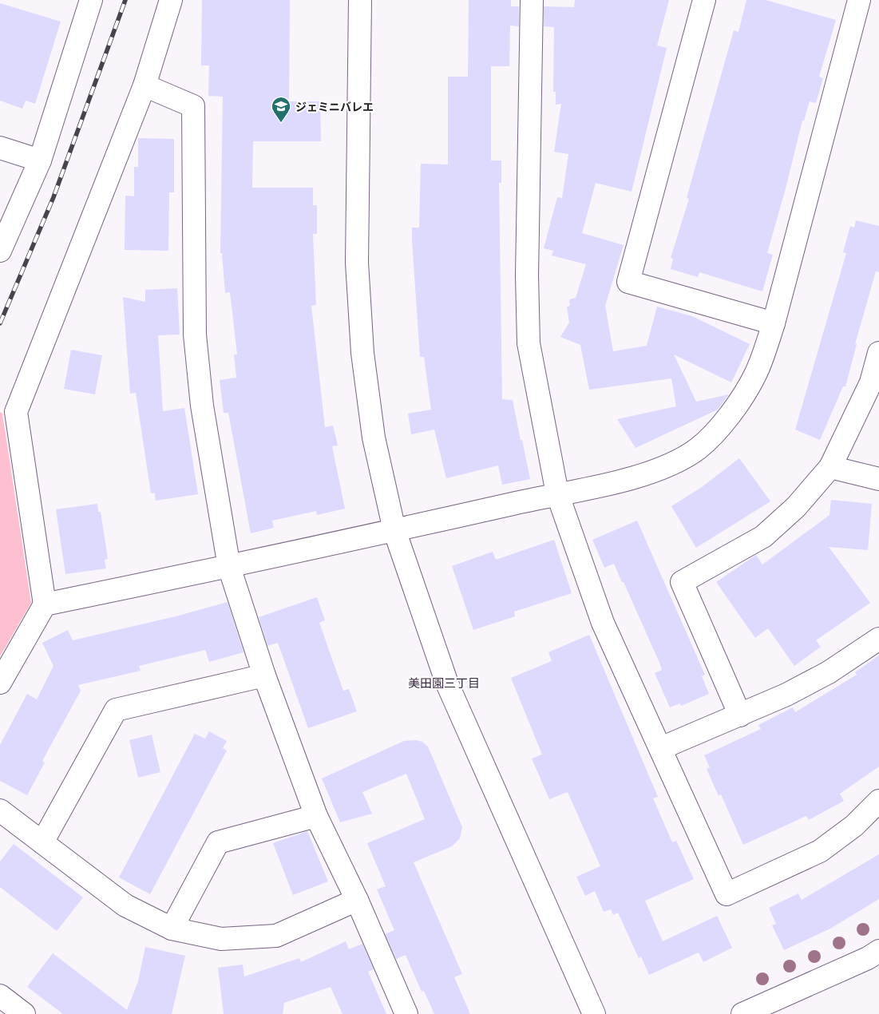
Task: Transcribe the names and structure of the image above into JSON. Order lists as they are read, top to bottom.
{
  "districts": ["美田園三丁目"],
  "places": {
    "school or university": ["ジェミニバレエ"]
  }
}
